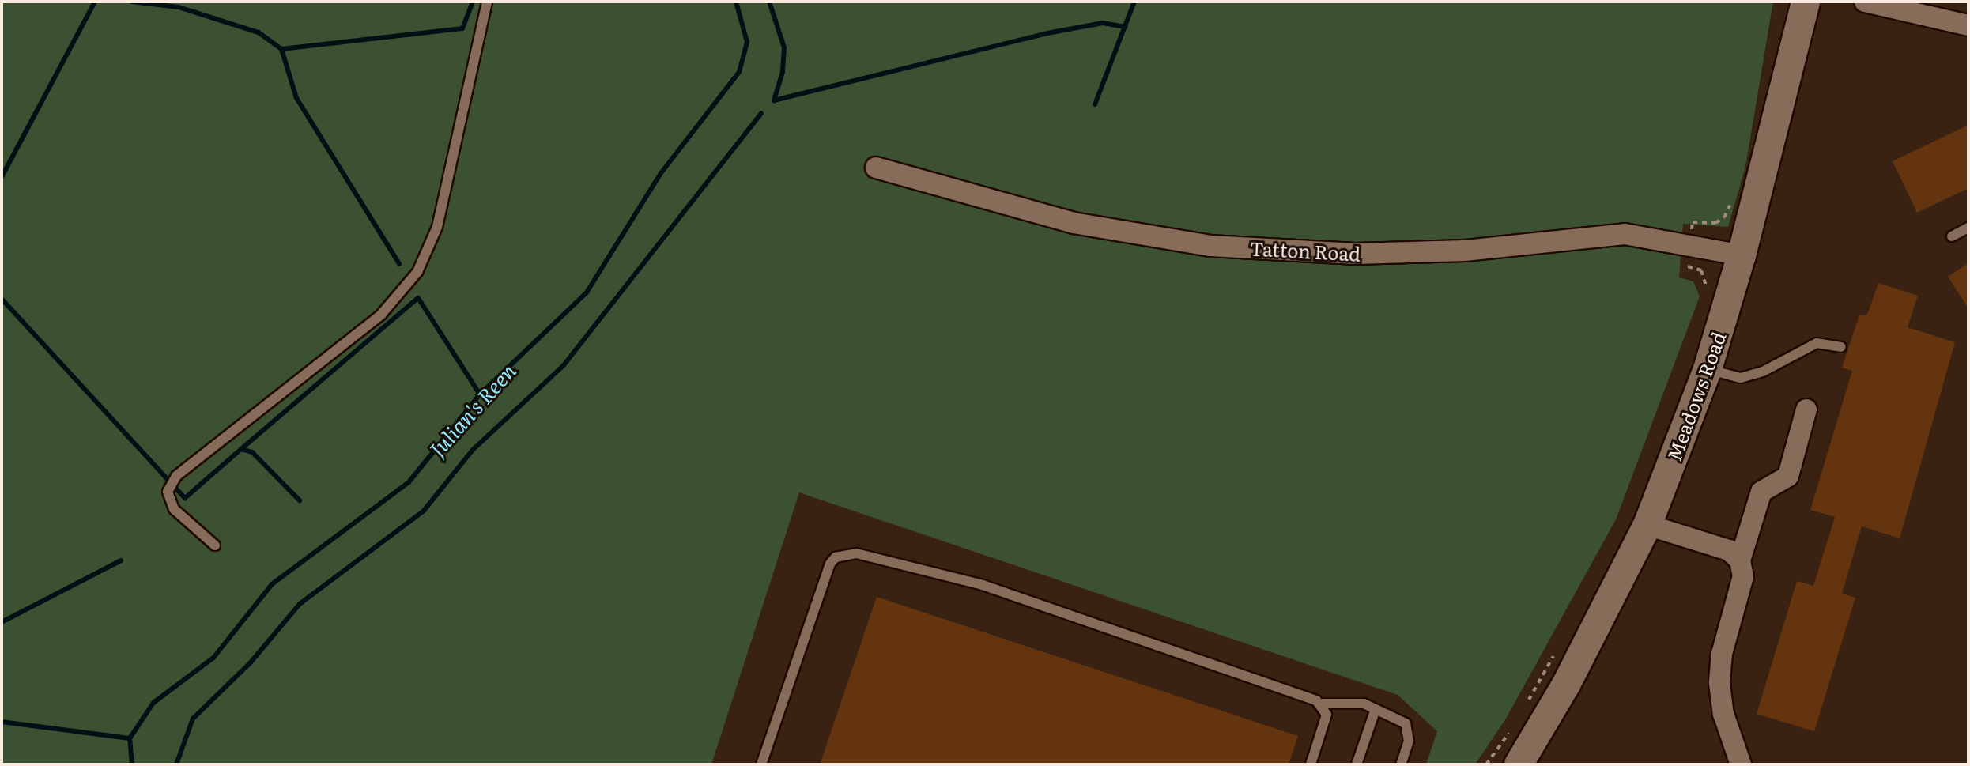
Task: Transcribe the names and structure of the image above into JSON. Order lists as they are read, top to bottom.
{
  "streets": {
    "street": ["Tatton Road", "Meadows Road"]
  },
  "crossings": [
    ["Tatton Road", "Meadows Road"]
  ],
  "water": ["Julian's Reen"]
}
